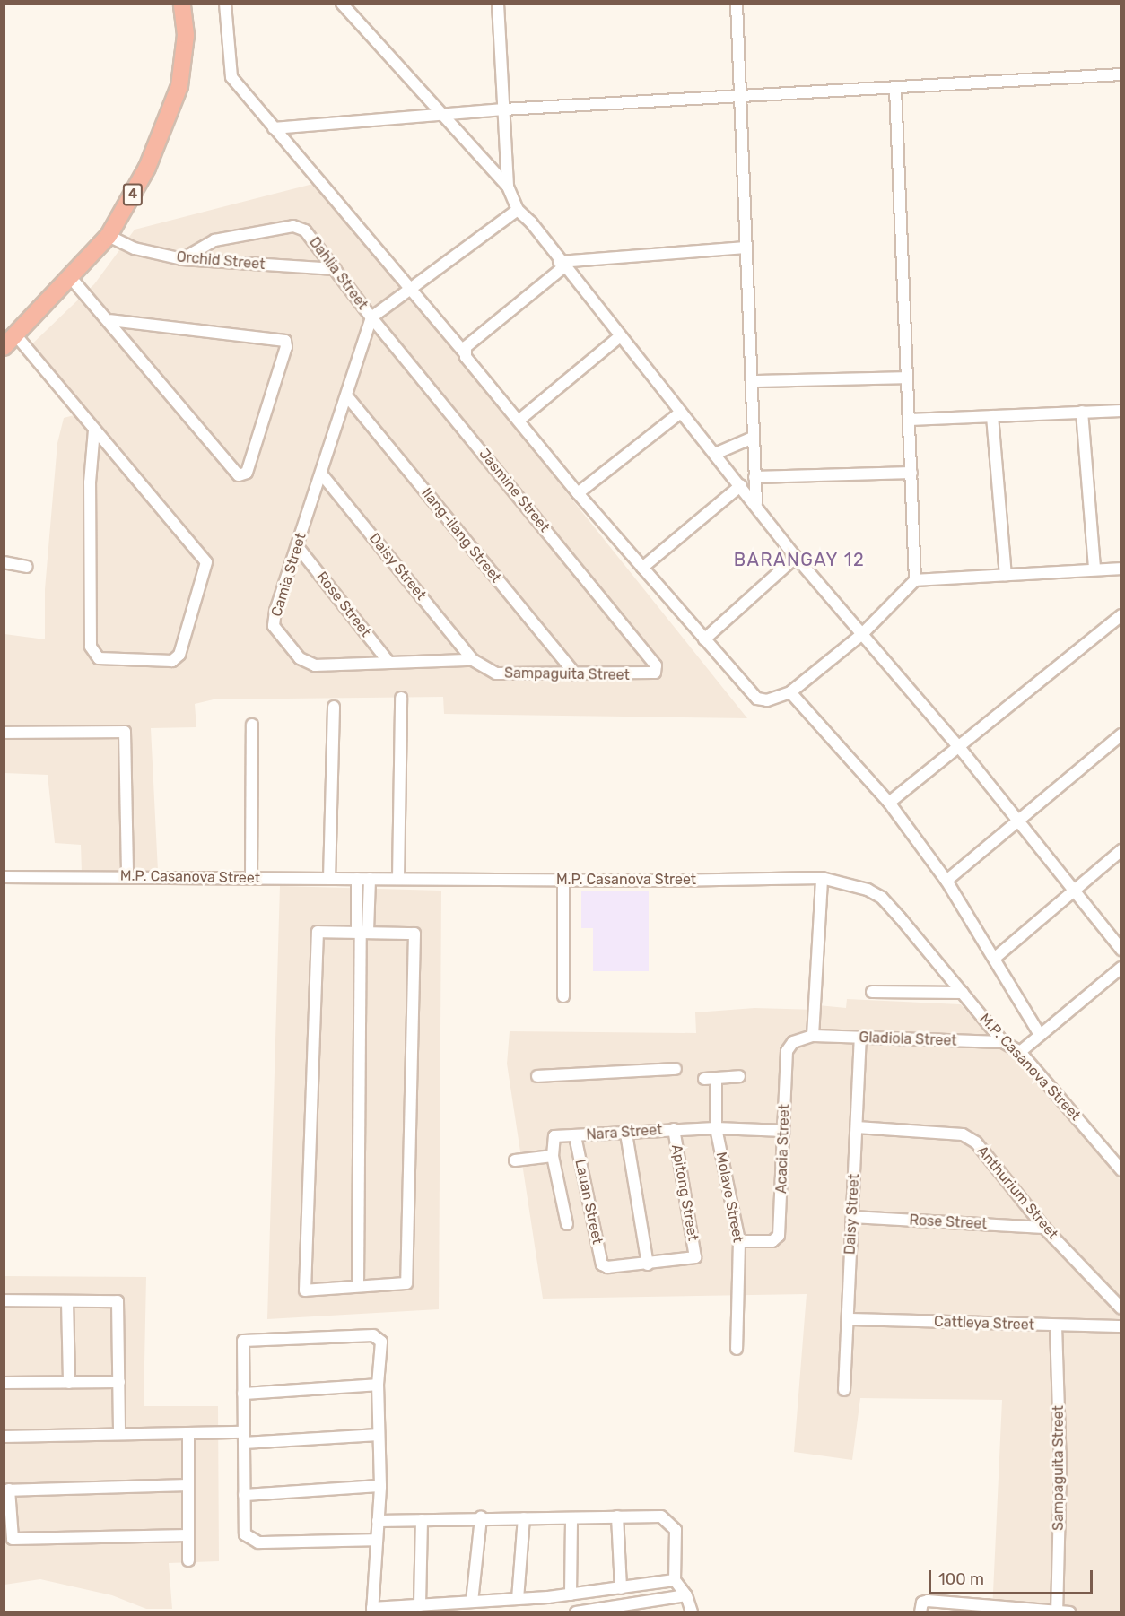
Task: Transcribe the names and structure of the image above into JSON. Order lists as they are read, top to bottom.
{
  "streets": {
    "highway": ["4"],
    "street": [
      "Orchid Street",
      "Dahlia Street",
      "Jasmine Street",
      "Ilang-ilang Street",
      "Daisy Street",
      "Camia Street",
      "Rose Street",
      "Sampaguita Street",
      "M.P. Casanova Street",
      "Gladiola Street",
      "Nara Street",
      "Acacia Street",
      "Apitong Street",
      "Anthurium Street",
      "Molave Street",
      "Lauan Street",
      "Cattleya Street"
    ]
  },
  "crossings": [
    ["4", "Orchid Street"],
    ["Orchid Street", "Dahlia Street"],
    ["Dahlia Street", "Jasmine Street"],
    ["Dahlia Street", "Camia Street"],
    ["Jasmine Street", "Camia Street"],
    ["Jasmine Street", "Sampaguita Street"],
    ["Ilang-ilang Street", "Camia Street"],
    ["Ilang-ilang Street", "Sampaguita Street"],
    ["Daisy Street", "Camia Street"],
    ["Daisy Street", "Rose Street"],
    ["Daisy Street", "Sampaguita Street"],
    ["Daisy Street", "Gladiola Street"],
    ["Daisy Street", "Anthurium Street"],
    ["Daisy Street", "Cattleya Street"],
    ["Camia Street", "Rose Street"],
    ["Camia Street", "Sampaguita Street"],
    ["Rose Street", "Anthurium Street"],
    ["Sampaguita Street", "Cattleya Street"],
    ["M.P. Casanova Street", "Gladiola Street"],
    ["Gladiola Street", "Acacia Street"],
    ["Nara Street", "Acacia Street"],
    ["Nara Street", "Apitong Street"],
    ["Nara Street", "Molave Street"],
    ["Nara Street", "Lauan Street"],
    ["Acacia Street", "Molave Street"],
    ["Apitong Street", "Lauan Street"]
  ],
  "districts": ["BARANGAY 12"],
  "scale_bar": "100 m"
}
